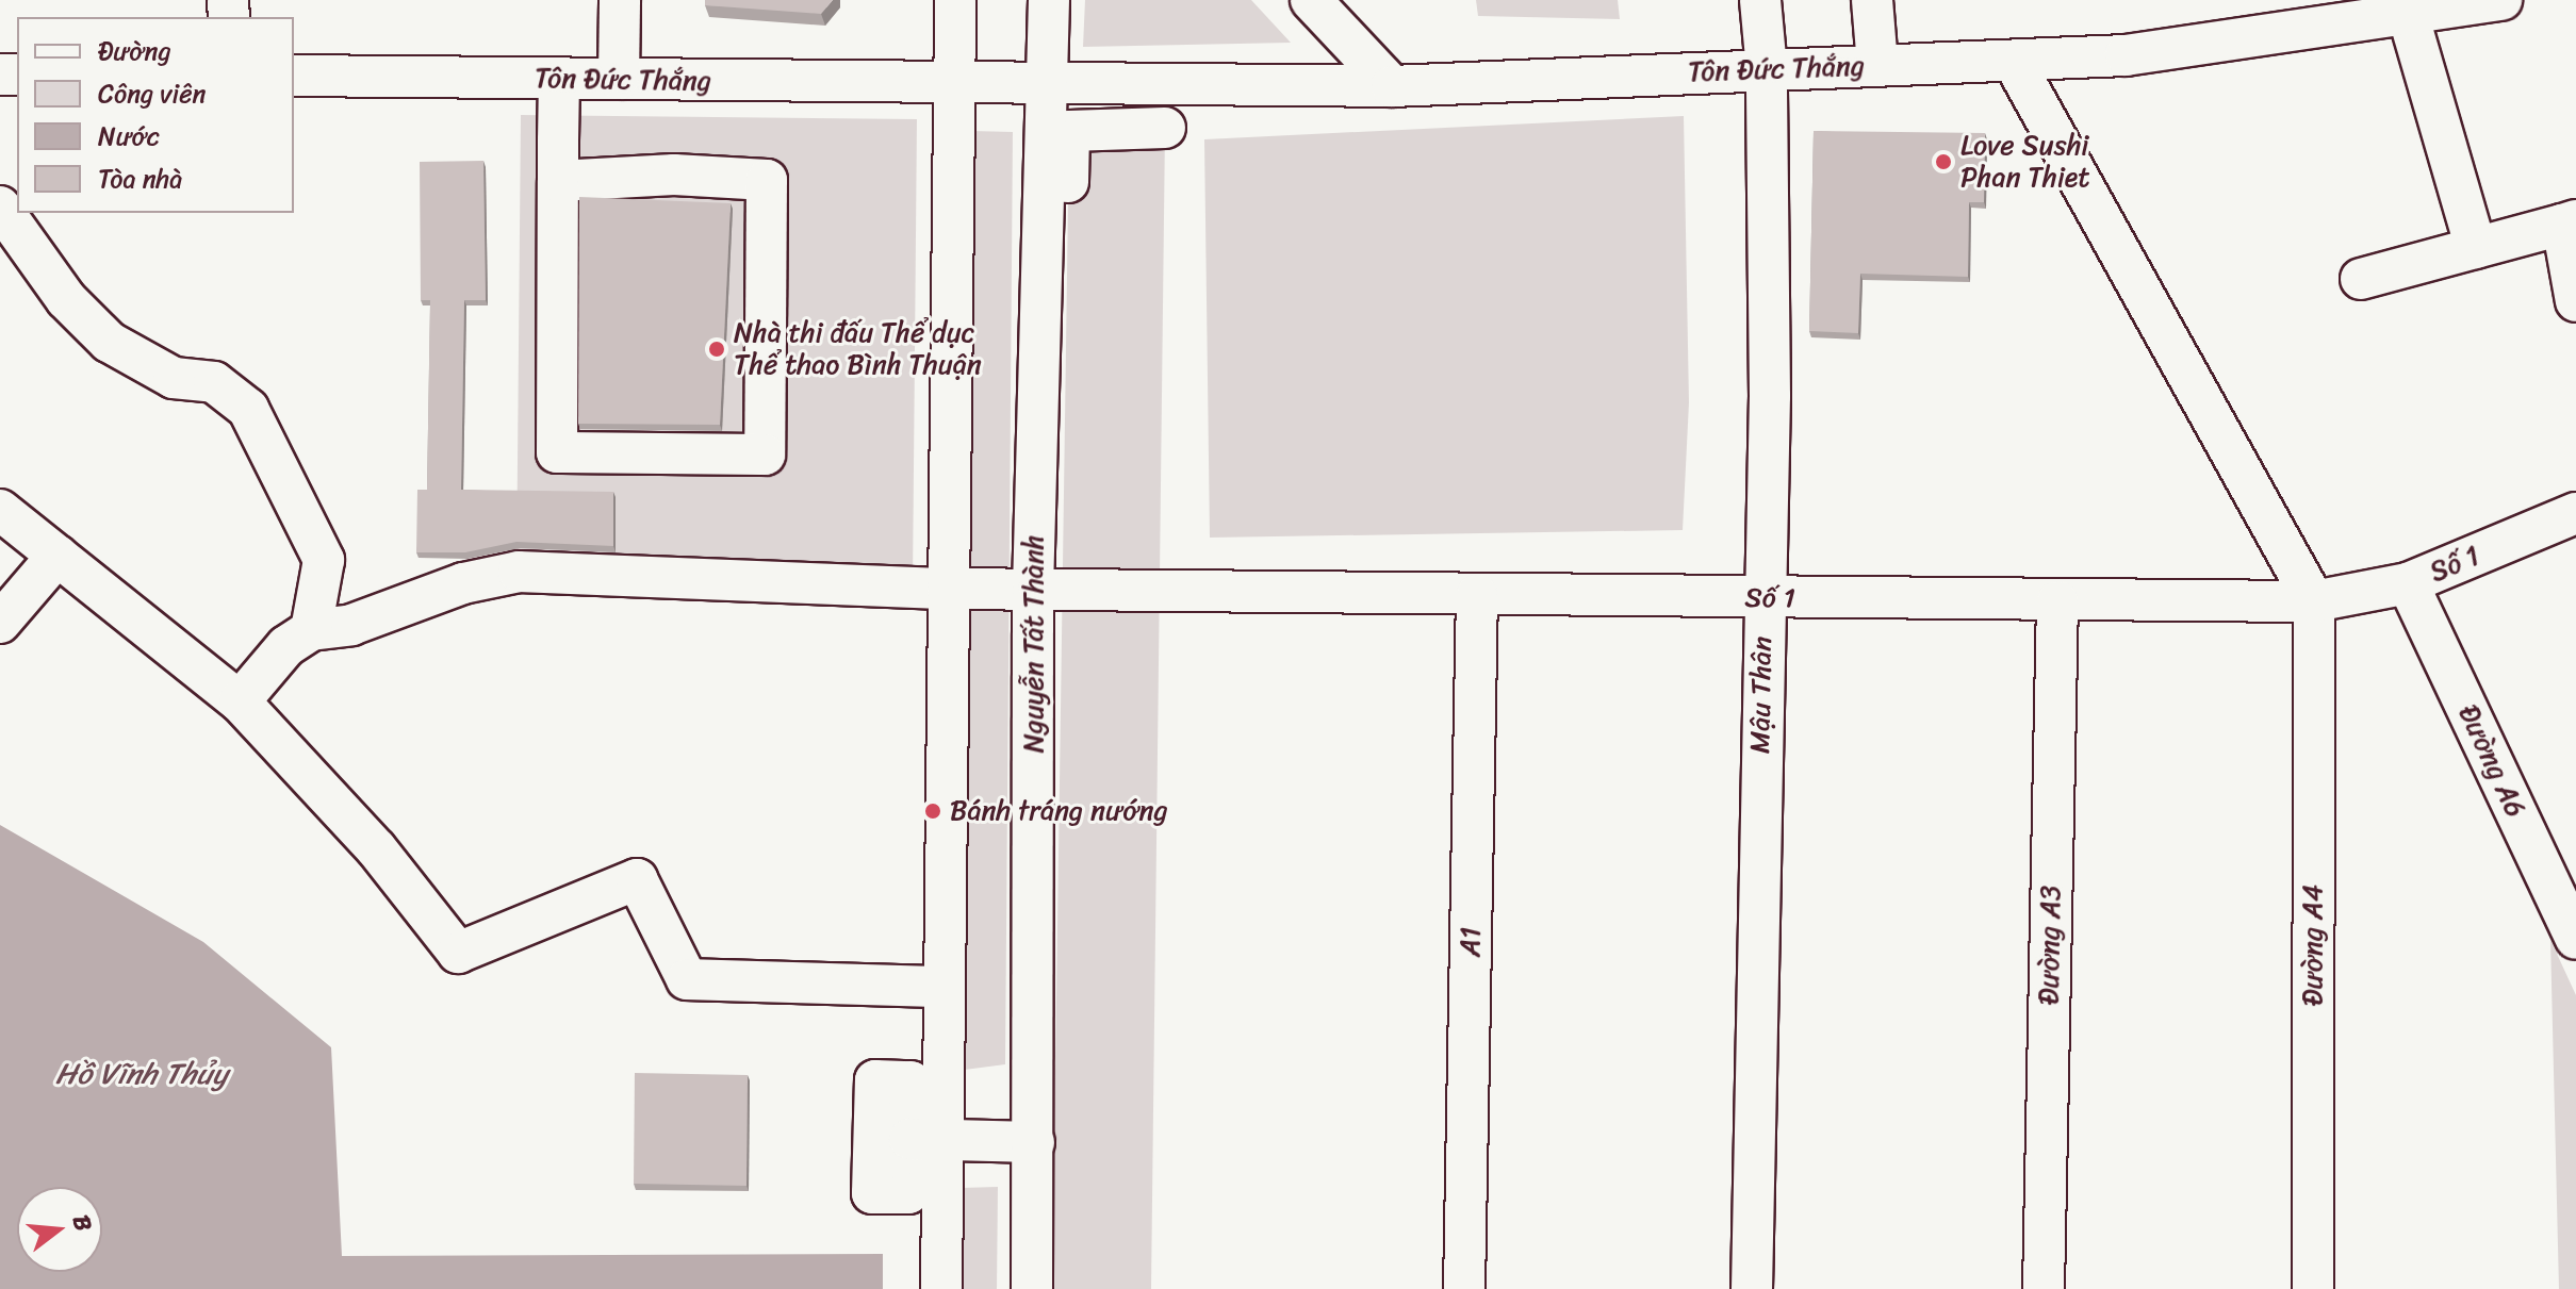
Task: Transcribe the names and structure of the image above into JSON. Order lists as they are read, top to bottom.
{
  "streets": {
    "street": [
      "Tôn Đức Thắng",
      "Số 1",
      "Nguyễn Tất Thành",
      "Mậu Thân",
      "Đường A6",
      "A1",
      "Đường A3",
      "Đường A4"
    ]
  },
  "crossings": [
    ["Tôn Đức Thắng", "Nguyễn Tất Thành"],
    ["Tôn Đức Thắng", "Mậu Thân"],
    ["Số 1", "Nguyễn Tất Thành"],
    ["Số 1", "Mậu Thân"],
    ["Số 1", "Đường A6"],
    ["Số 1", "A1"],
    ["Số 1", "Đường A3"],
    ["Số 1", "Đường A4"]
  ],
  "water": ["Hồ Vĩnh Thủy"],
  "places": ["Love Sushi Phan Thiet", "Nhà thi đấu Thể dục Thể thao Bình Thuận", "Bánh tráng nướng"],
  "legend": [
    "Đường",
    "Công viên",
    "Nước",
    "Tòa nhà"
  ],
  "north": "right"
}
